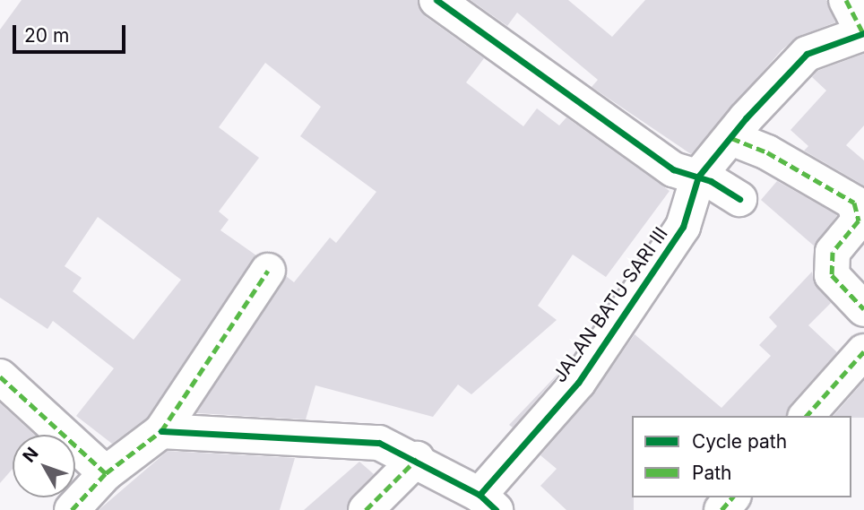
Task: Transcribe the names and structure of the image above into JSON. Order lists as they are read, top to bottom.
{
  "streets": {
    "street": ["JALAN BATU SARI III"]
  },
  "legend": ["Cycle path", "Path"],
  "scale_bar": "20 m",
  "north": "top left"
}
